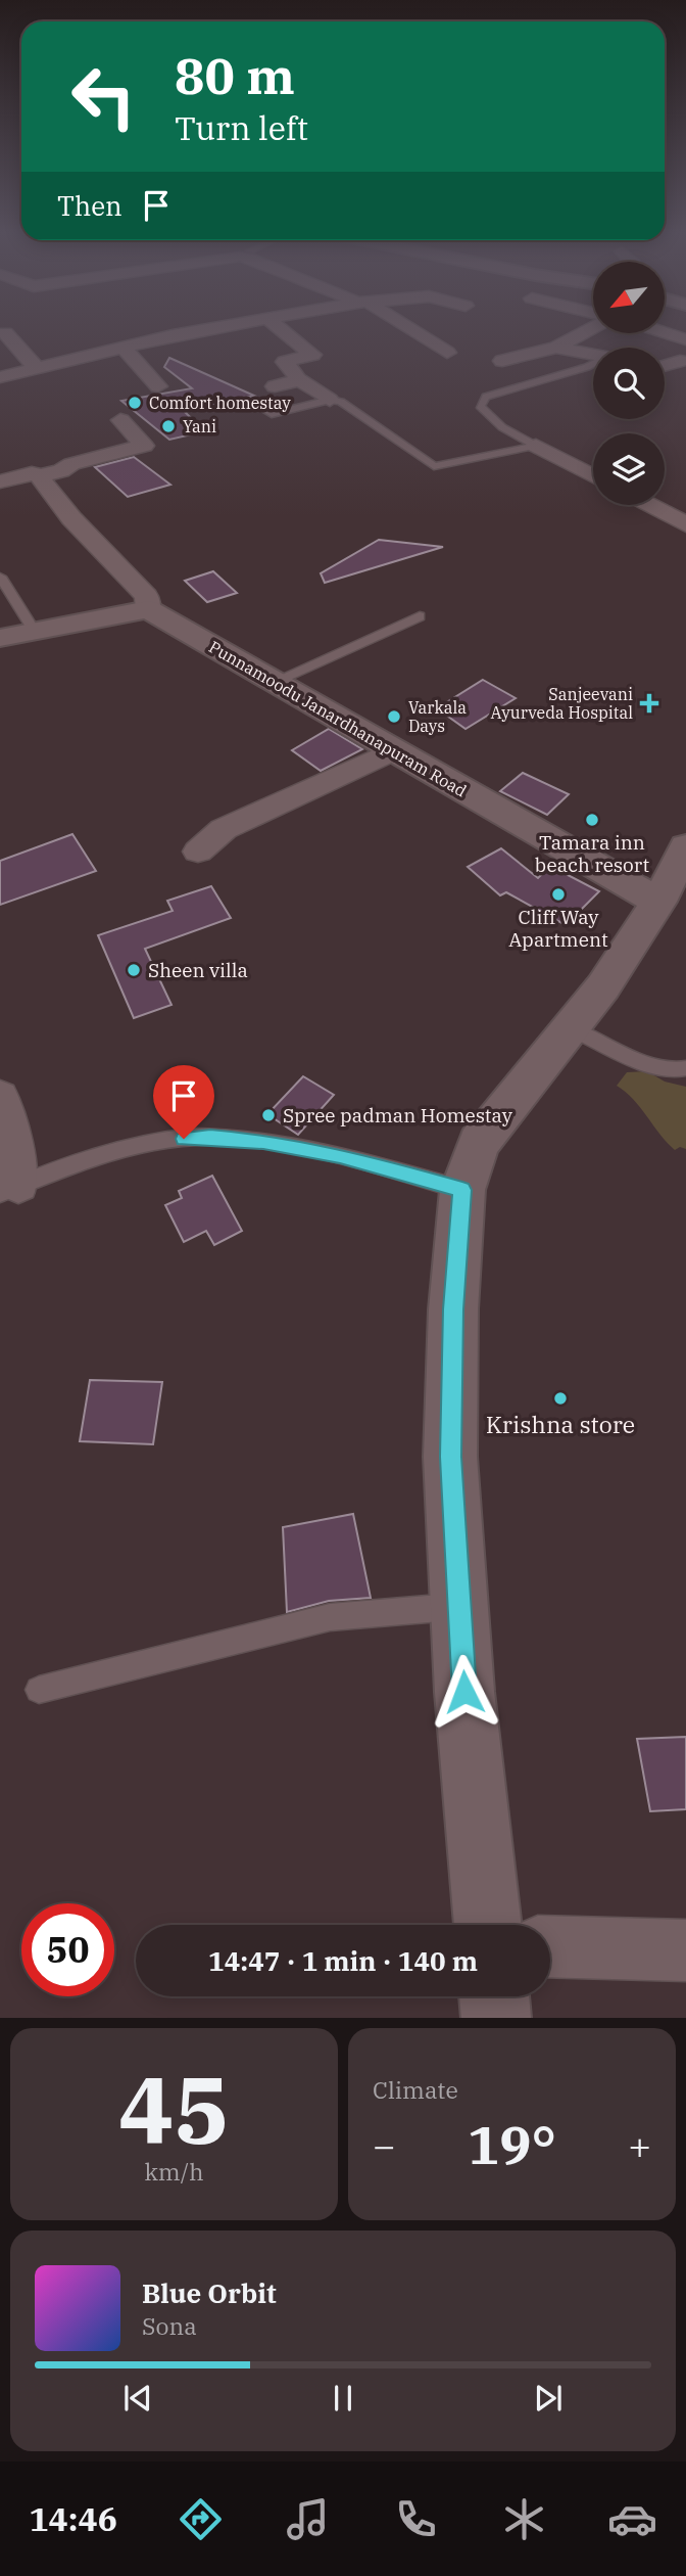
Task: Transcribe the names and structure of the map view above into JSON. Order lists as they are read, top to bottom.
{
  "streets": {
    "main road": ["Punnamoodu Janardhanapuram Road"]
  },
  "places": {
    "other": [
      "Comfort homestay",
      "Yani",
      "Varkala Days",
      "Tamara inn beach resort",
      "Cliff Way Apartment",
      "Sheen villa",
      "Spree padman Homestay",
      "Krishna store"
    ],
    "health": ["Sanjeevani Ayurveda Hospital"]
  },
  "north": "bottom left",
  "page": {
    "turn": ["80 m", "Turn left"],
    "then": "Then",
    "limit": "50",
    "trip": "14:47 · 1 min · 140 m",
    "tile": [
      ["45", "km/h"],
      "Climate"
    ],
    "heat": ["−", "19°", "+"],
    "song": ["Blue Orbit", "Sona"],
    "tabs": "14:46"
  }
}
